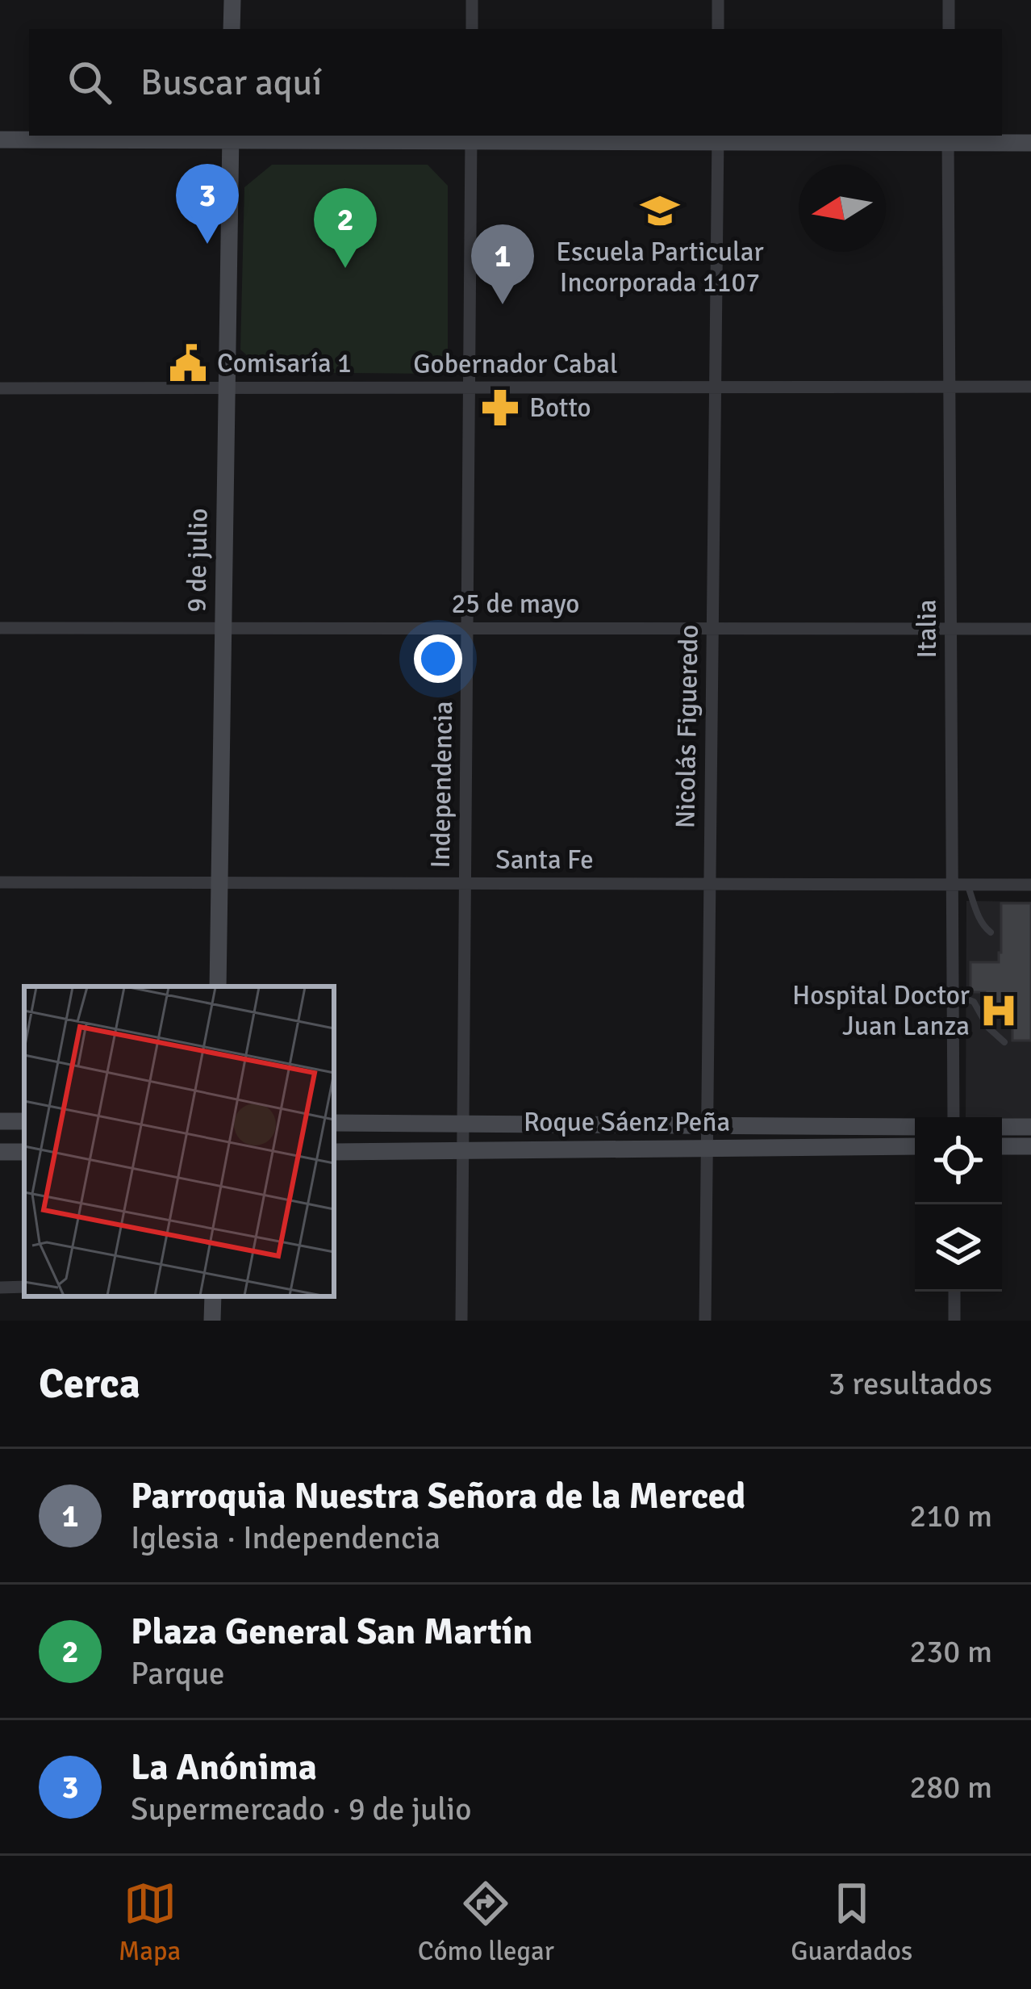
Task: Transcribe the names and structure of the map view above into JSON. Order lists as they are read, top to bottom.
{
  "streets": {
    "main road": ["9 de julio", "Roque Sáenz Peña"],
    "street": [
      "Gobernador Cabal",
      "25 de mayo",
      "Italia",
      "Nicolás Figueredo",
      "Independencia",
      "Santa Fe"
    ]
  },
  "crossings": [
    ["Gobernador Cabal", "9 de julio"],
    ["Gobernador Cabal", "Italia"],
    ["Gobernador Cabal", "Nicolás Figueredo"],
    ["Gobernador Cabal", "Independencia"],
    ["9 de julio", "25 de mayo"],
    ["9 de julio", "Santa Fe"],
    ["25 de mayo", "Italia"],
    ["25 de mayo", "Nicolás Figueredo"],
    ["25 de mayo", "Independencia"],
    ["Italia", "Santa Fe"],
    ["Nicolás Figueredo", "Santa Fe"],
    ["Nicolás Figueredo", "Roque Sáenz Peña"],
    ["Independencia", "Santa Fe"],
    ["Independencia", "Roque Sáenz Peña"]
  ],
  "places": {
    "school or university": ["Escuela Particular Incorporada 1107"],
    "public building": ["Comisaría 1"],
    "pharmacy": ["Botto"],
    "hospital": ["Hospital Doctor Juan Lanza"]
  },
  "north": "left",
  "page": {
    "search": "Buscar aquí",
    "pins": ["3", "2", "1"],
    "heading": ["Cerca", "3 resultados"],
    "list": [
      {
        "mark": "1",
        "name": "Parroquia Nuestra Señora de la Merced",
        "note": "Iglesia · Independencia",
        "value": "210 m"
      },
      {
        "mark": "2",
        "name": "Plaza General San Martín",
        "note": "Parque",
        "value": "230 m"
      },
      {
        "mark": "3",
        "name": "La Anónima",
        "note": "Supermercado · 9 de julio",
        "value": "280 m"
      }
    ],
    "nav": ["Mapa", "Cómo llegar", "Guardados"]
  }
}
